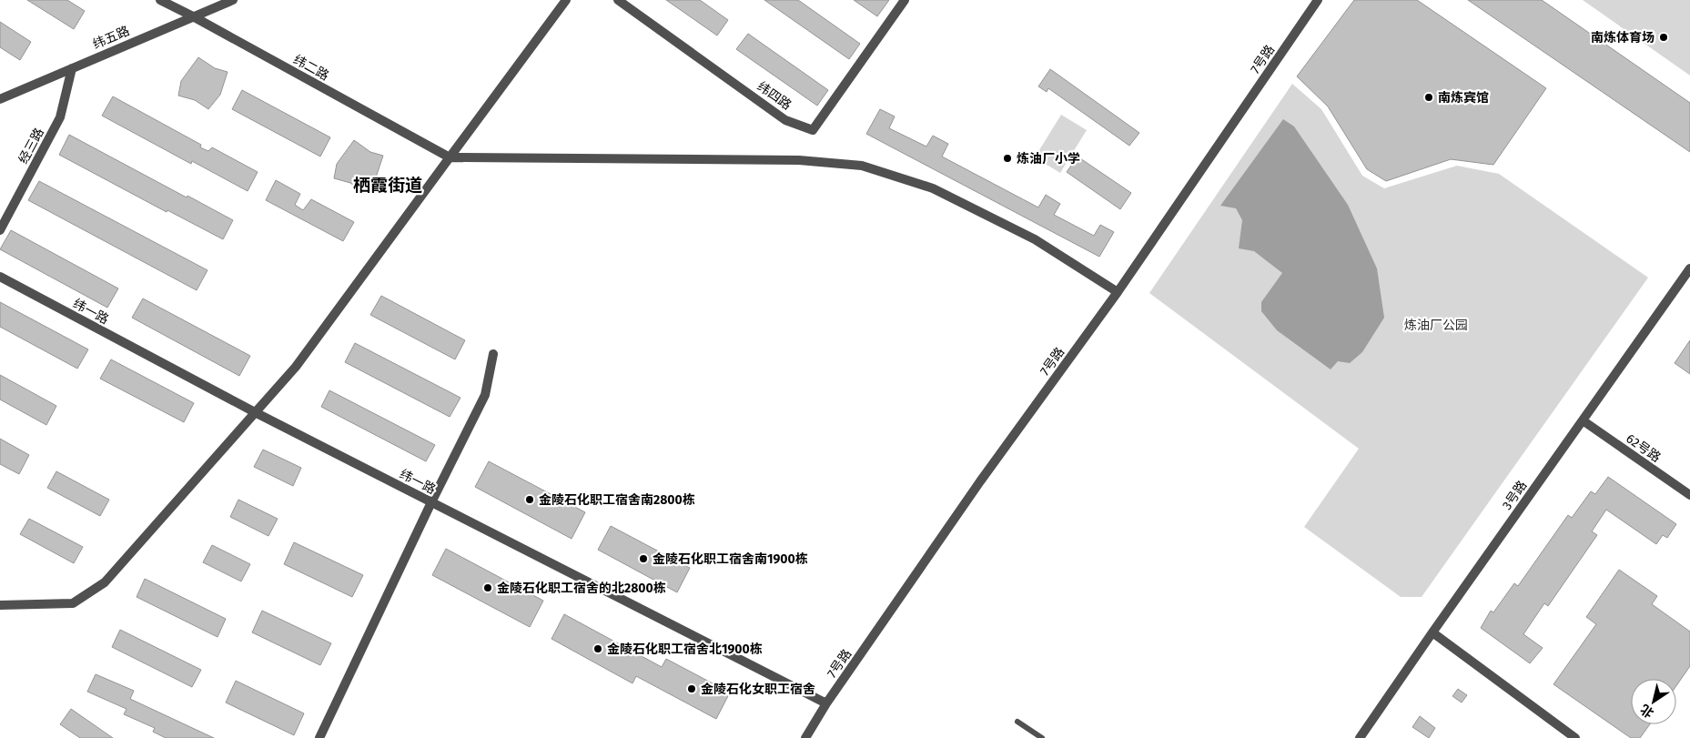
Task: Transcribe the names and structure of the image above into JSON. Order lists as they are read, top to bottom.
{
  "streets": {
    "street": [
      "纬五路",
      "7号路",
      "纬二路",
      "纬四路",
      "经三路",
      "纬一路",
      "62号路",
      "3号路"
    ]
  },
  "crossings": [
    ["纬五路", "纬二路"],
    ["纬五路", "经三路"],
    ["7号路", "纬一路"],
    ["62号路", "3号路"]
  ],
  "districts": ["栖霞街道"],
  "parks": ["炼油厂公园"],
  "places": [
    "南炼体育场",
    "南炼宾馆",
    "炼油厂小学",
    "金陵石化职工宿舍南2800栋",
    "金陵石化职工宿舍南1900栋",
    "金陵石化职工宿舍的北2800栋",
    "金陵石化职工宿舍北1900栋",
    "金陵石化女职工宿舍"
  ],
  "north": "bottom left"
}
